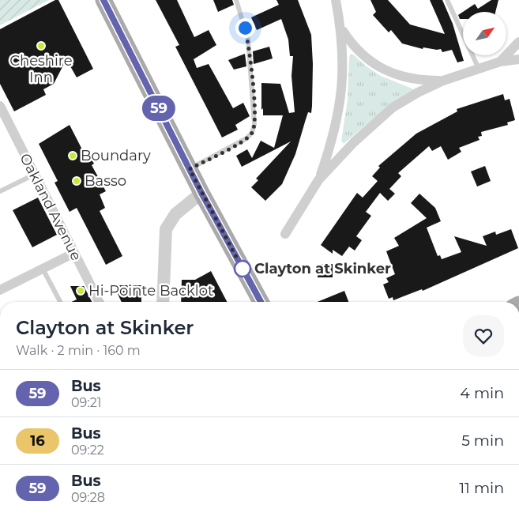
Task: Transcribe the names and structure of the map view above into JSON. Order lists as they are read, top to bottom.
{
  "streets": {
    "street": ["Oakland Avenue"]
  },
  "places": [
    "Cheshire Inn",
    "Boundary",
    "Basso",
    "Clayton at Skinker",
    "Hi-Pointe Backlot"
  ],
  "lines": ["bus line 59"],
  "north": "top right",
  "page": {
    "on_map": "59",
    "heading": ["Clayton at Skinker", "Walk · 2 min · 160 m"],
    "list": [
      {
        "mark": "59",
        "name": "Bus",
        "note": "09:21",
        "value": "4 min"
      },
      {
        "mark": "16",
        "name": "Bus",
        "note": "09:22",
        "value": "5 min"
      },
      {
        "mark": "59",
        "name": "Bus",
        "note": "09:28",
        "value": "11 min"
      }
    ]
  }
}
